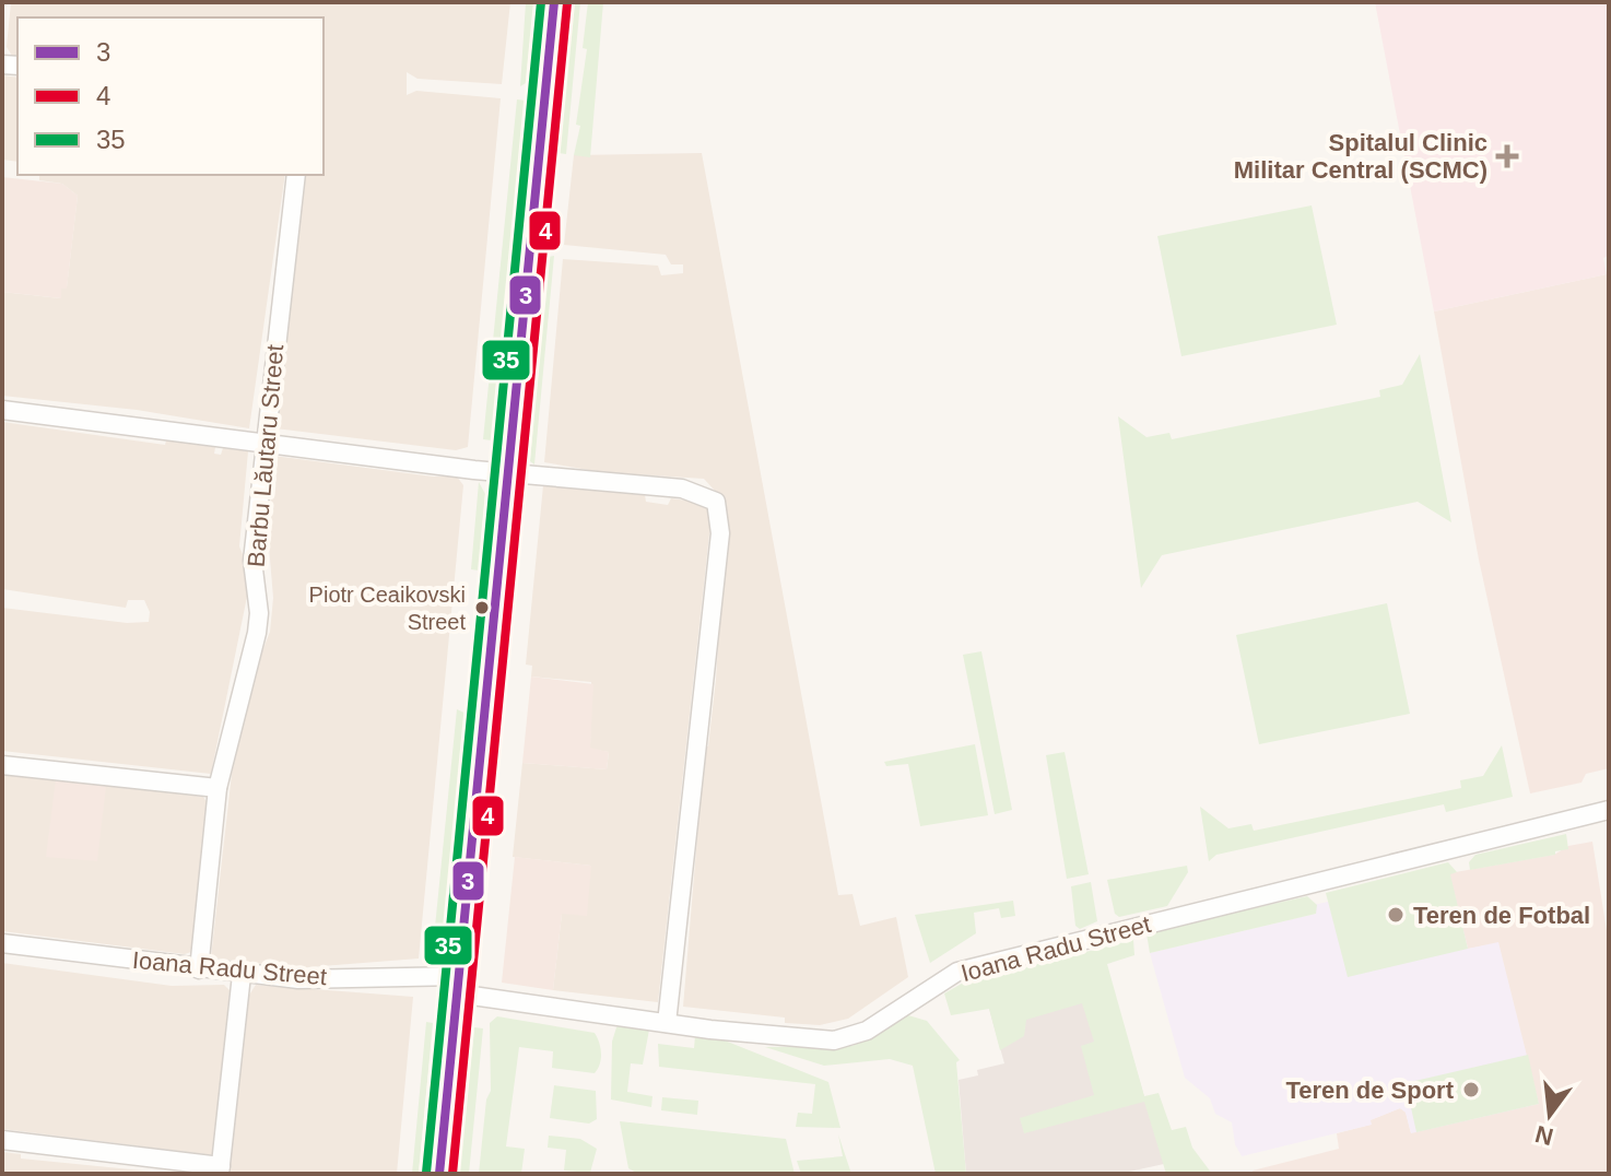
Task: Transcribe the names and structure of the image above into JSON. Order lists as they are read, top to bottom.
{
  "streets": {
    "street": ["Barbu Lăutaru Street", "Ioana Radu Street"]
  },
  "crossings": [
    ["Barbu Lăutaru Street", "Ioana Radu Street"]
  ],
  "places": {
    "health": ["Spitalul Clinic Militar Central (SCMC)"],
    "other": ["Piotr Ceaikovski Street", "Teren de Fotbal", "Teren de Sport"]
  },
  "lines": ["transit line 3", "transit line 35", "transit line 4"],
  "legend": ["3", "4", "35"],
  "north": "bottom"
}
